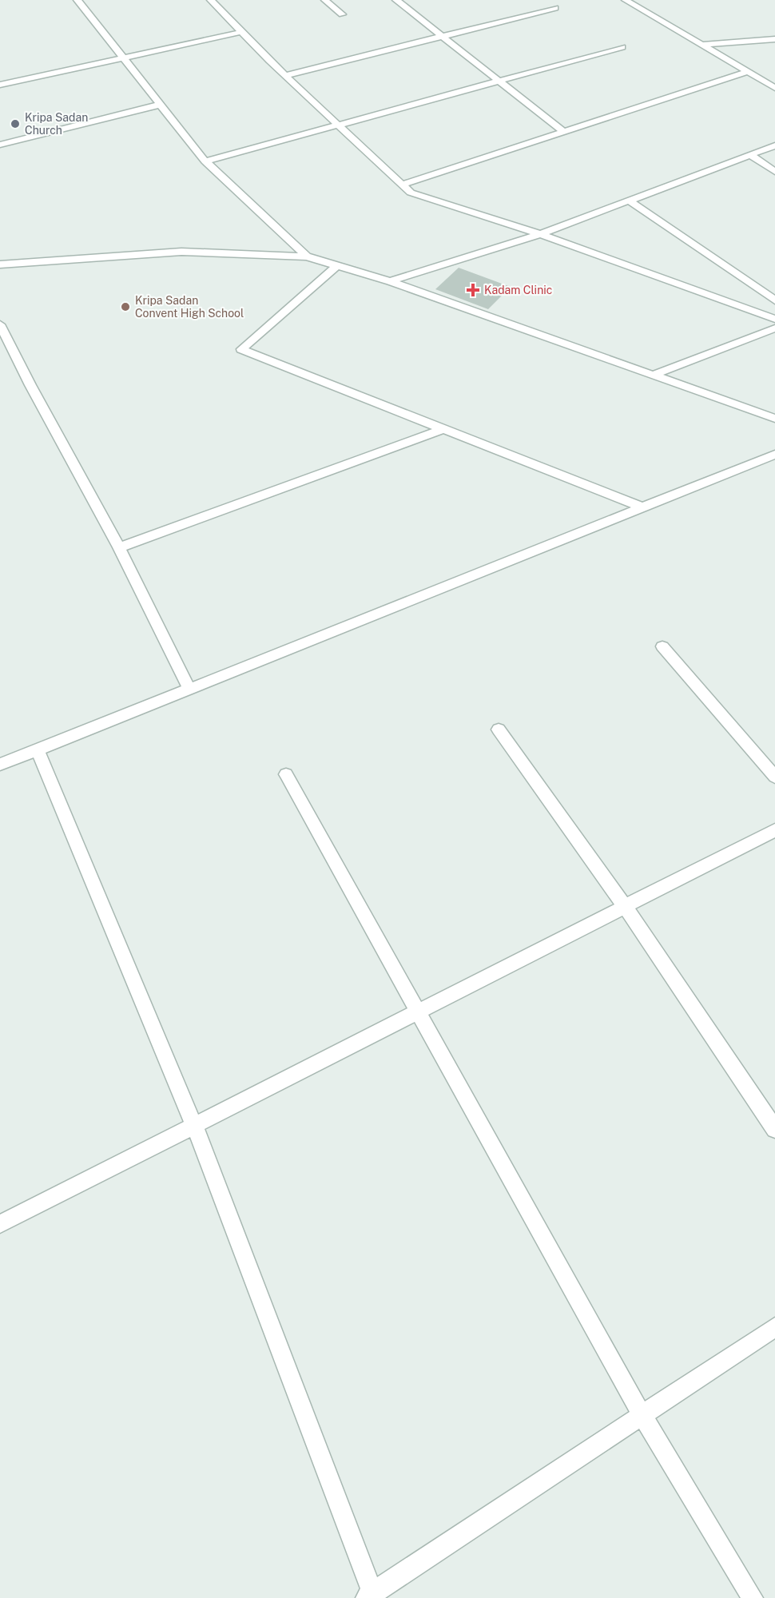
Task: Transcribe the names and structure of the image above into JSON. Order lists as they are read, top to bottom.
{
  "places": {
    "other": ["Kripa Sadan Church", "Kripa Sadan Convent High School"],
    "health": ["Kadam Clinic"]
  }
}
